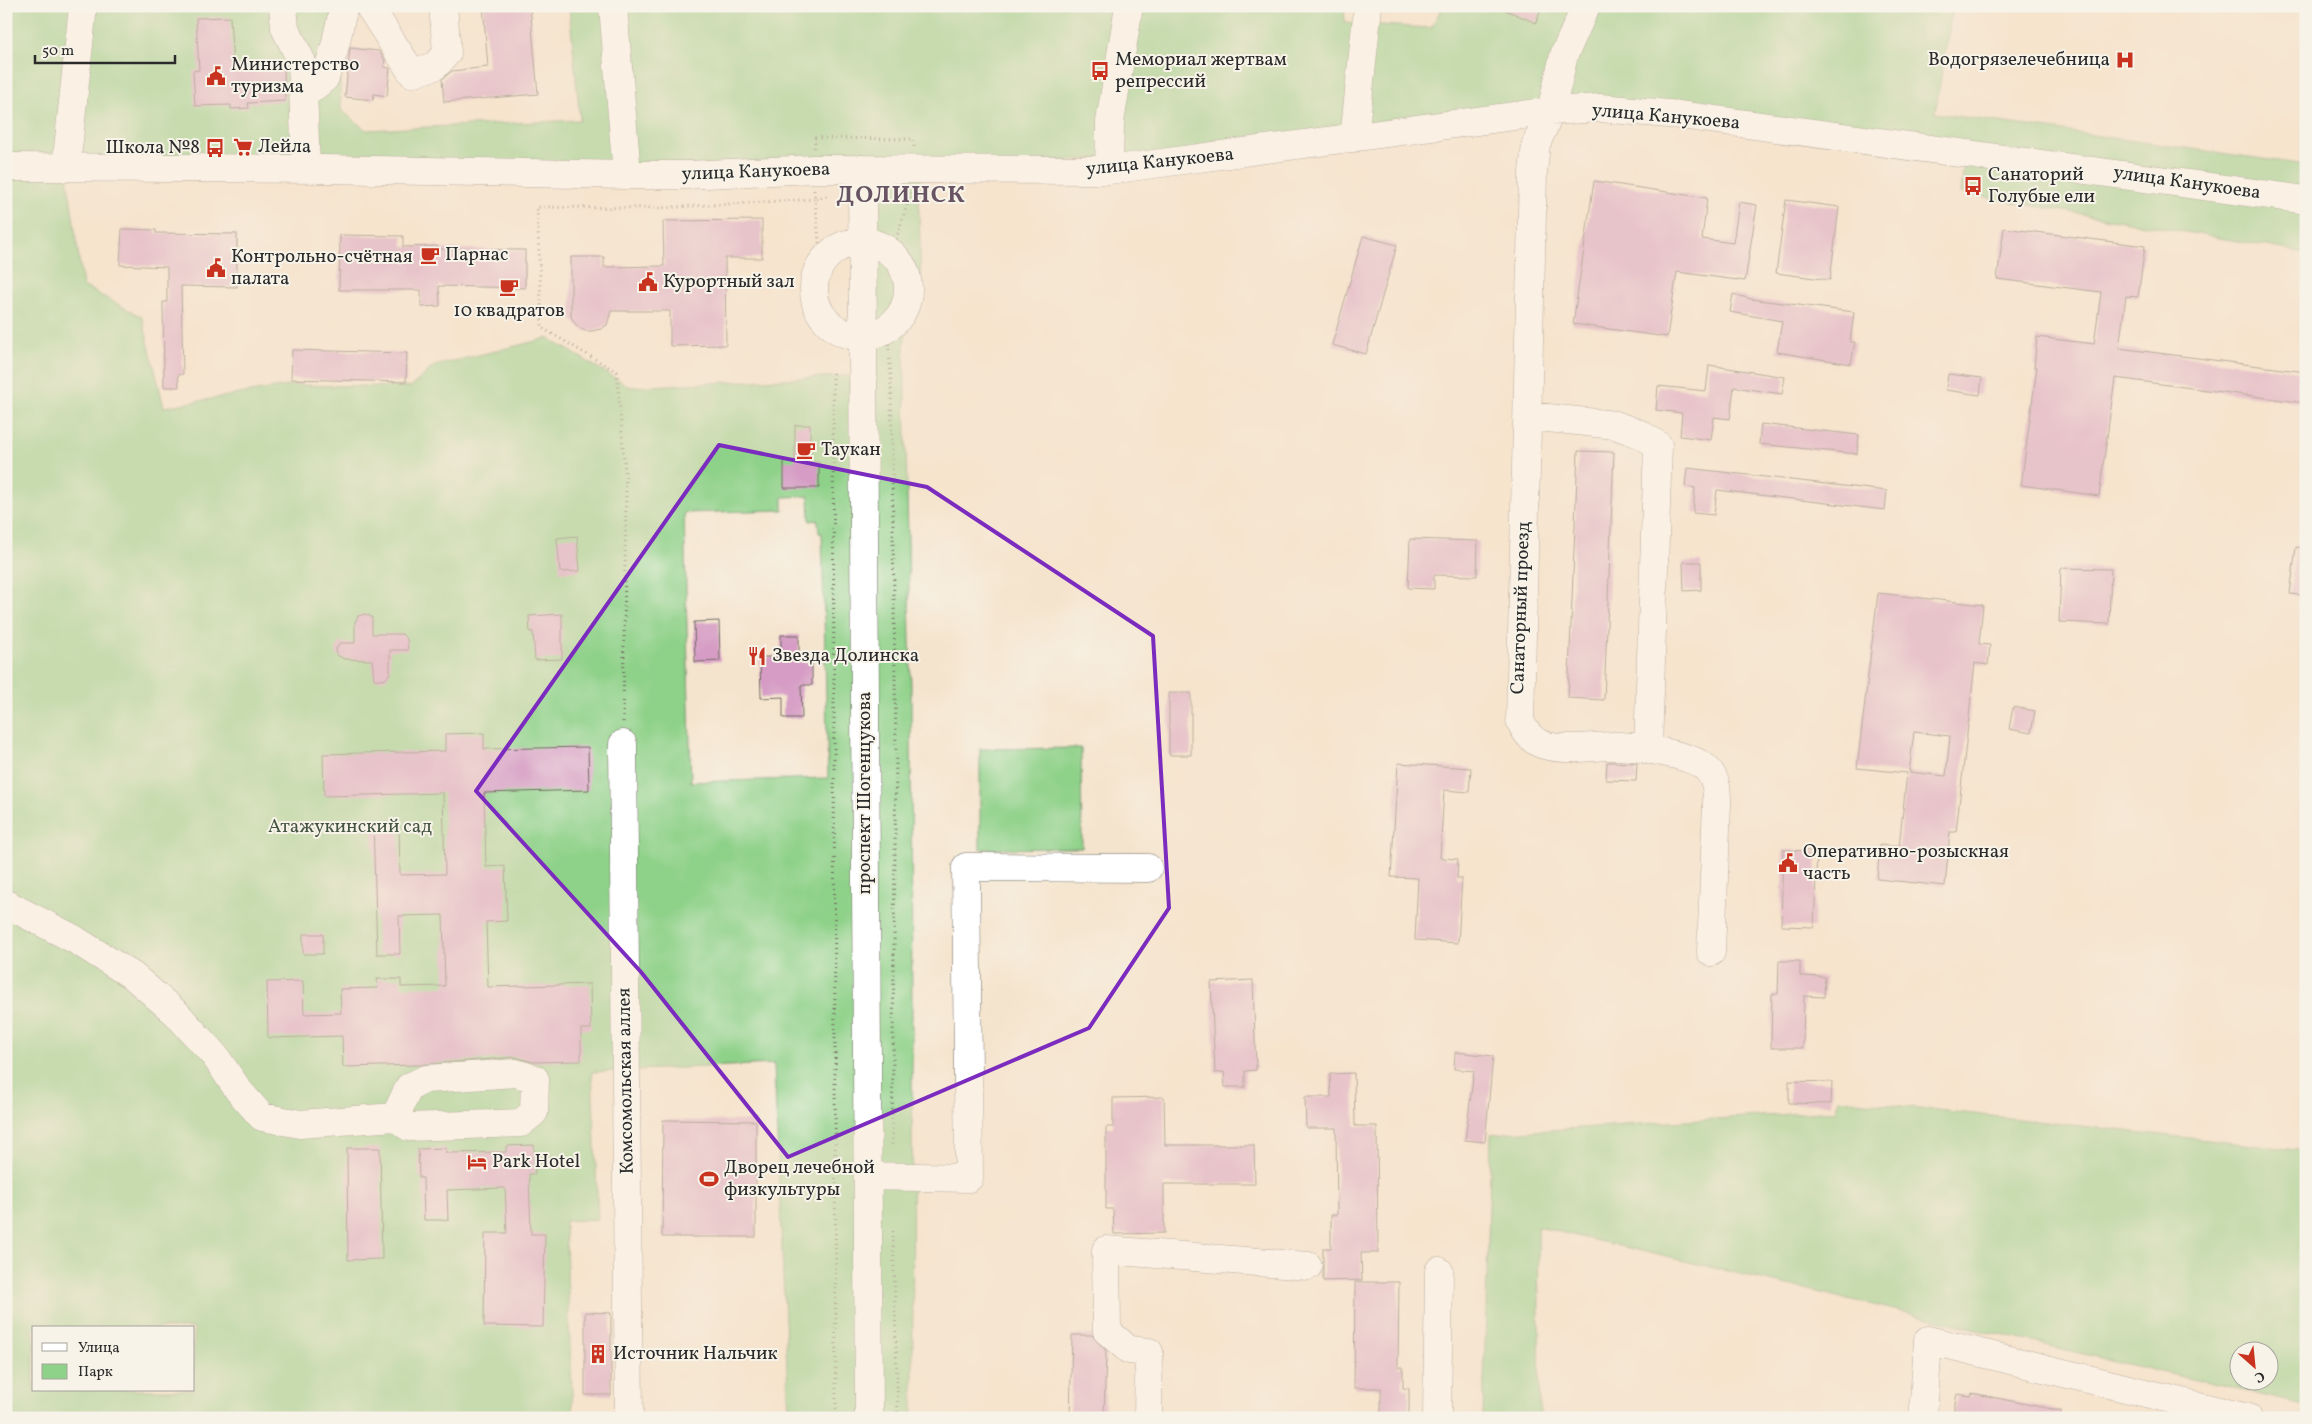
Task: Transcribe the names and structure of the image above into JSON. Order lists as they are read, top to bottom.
{
  "streets": {
    "street": [
      "улица Канукоева",
      "Санаторный проезд",
      "проспект Шогенцукова",
      "Комсомольская аллея"
    ]
  },
  "crossings": [
    ["улица Канукоева", "Санаторный проезд"],
    ["улица Канукоева", "проспект Шогенцукова"]
  ],
  "districts": ["ДОЛИНСК"],
  "parks": ["Атажукинский сад"],
  "places": {
    "hospital": ["Водогрязелечебница"],
    "bus stop": ["Мемориал жертвам репрессий", "Школа №8", "Санаторий Голубые ели"],
    "public building": [
      "Министерство туризма",
      "Контрольно-счётная палата",
      "Курортный зал",
      "Оперативно-розыскная часть"
    ],
    "supermarket": ["Лейла"],
    "cafe": ["Парнас", "10 квадратов", "Таукан"],
    "restaurant": ["Звезда Долинска"],
    "hotel": ["Park Hotel"],
    "sports": ["Дворец лечебной физкультуры"],
    "building": ["Источник Нальчик"]
  },
  "legend": ["Улица", "Парк"],
  "scale_bar": "50 m",
  "north": "bottom right"
}
